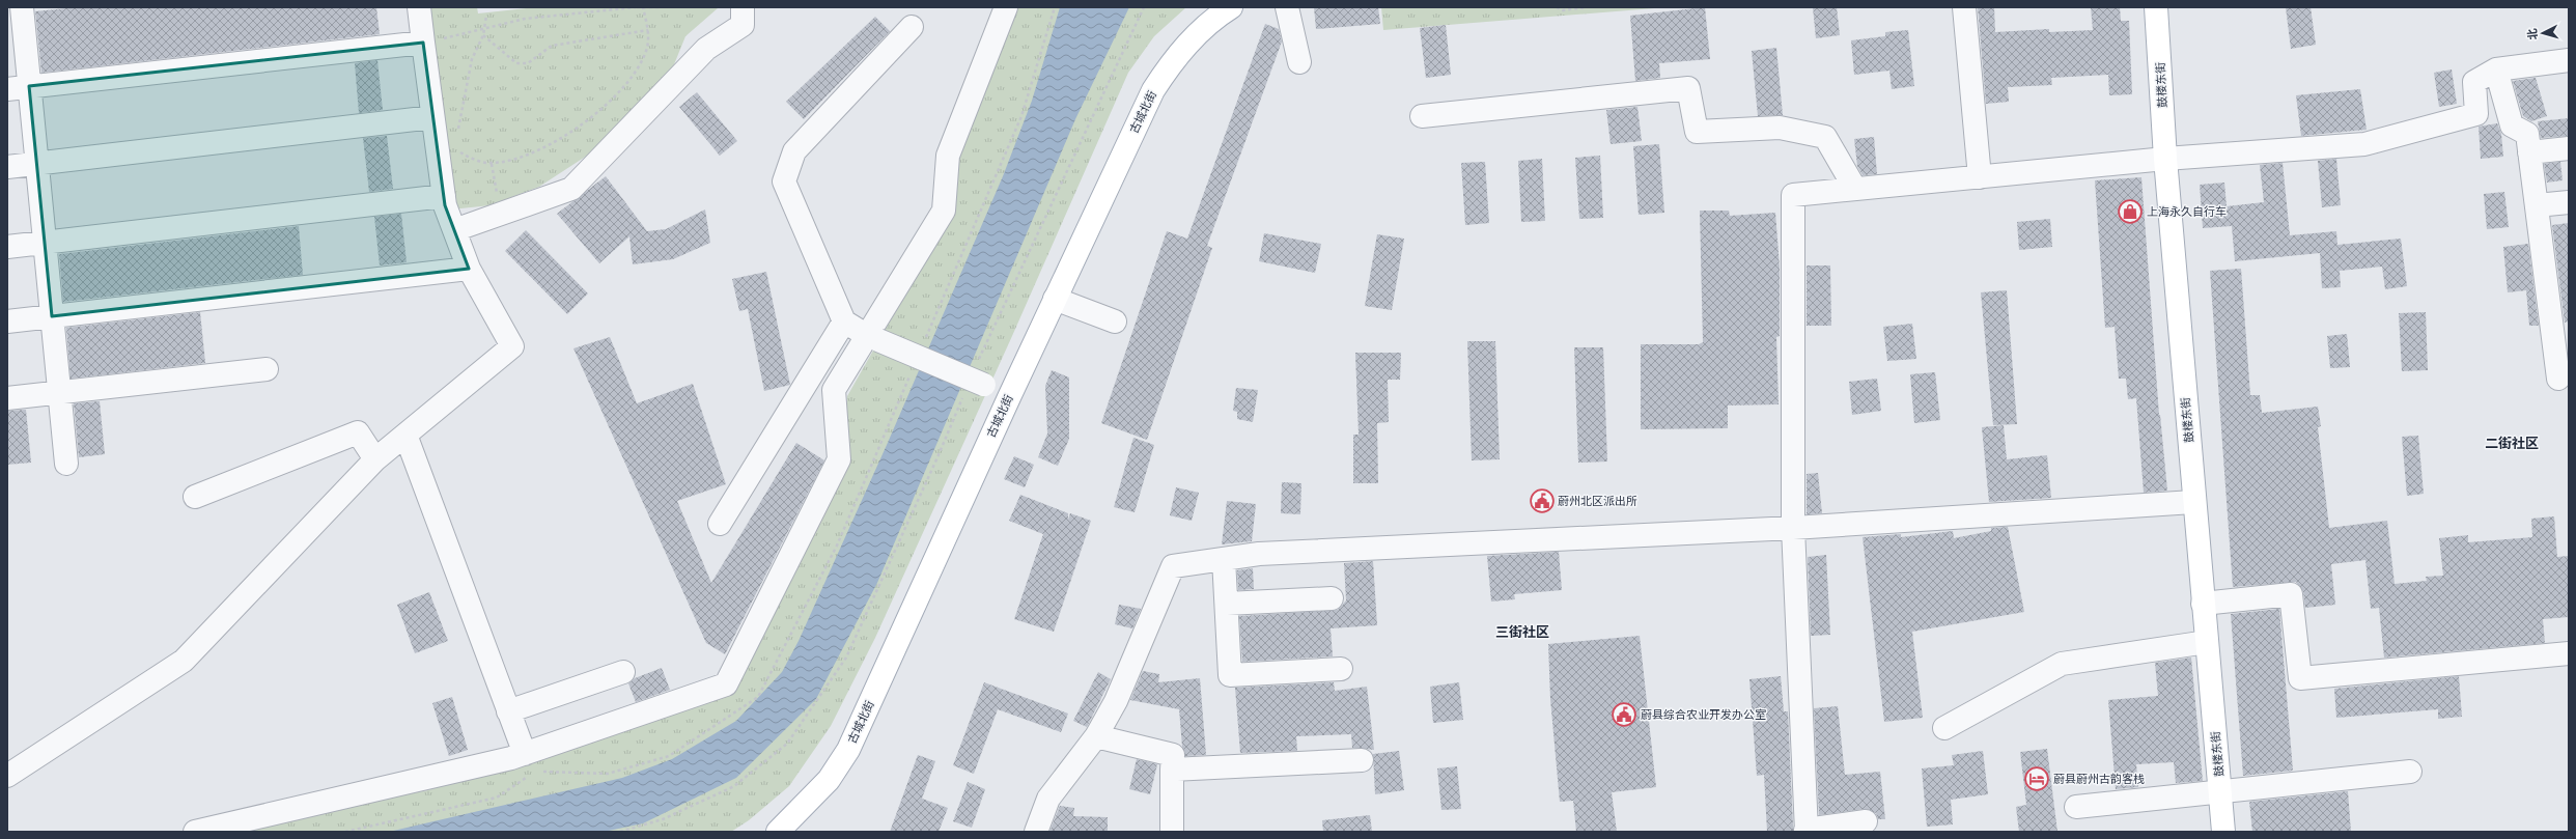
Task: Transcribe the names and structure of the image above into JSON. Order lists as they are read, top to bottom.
{
  "streets": {
    "main road": ["鼓楼东街", "古城北街"]
  },
  "districts": ["二街社区", "三街社区"],
  "places": {
    "shop": ["上海永久自行车"],
    "public building": ["蔚州北区派出所", "蔚县综合农业开发办公室"],
    "hotel": ["蔚县蔚州古韵客栈"]
  },
  "north": "left"
}
